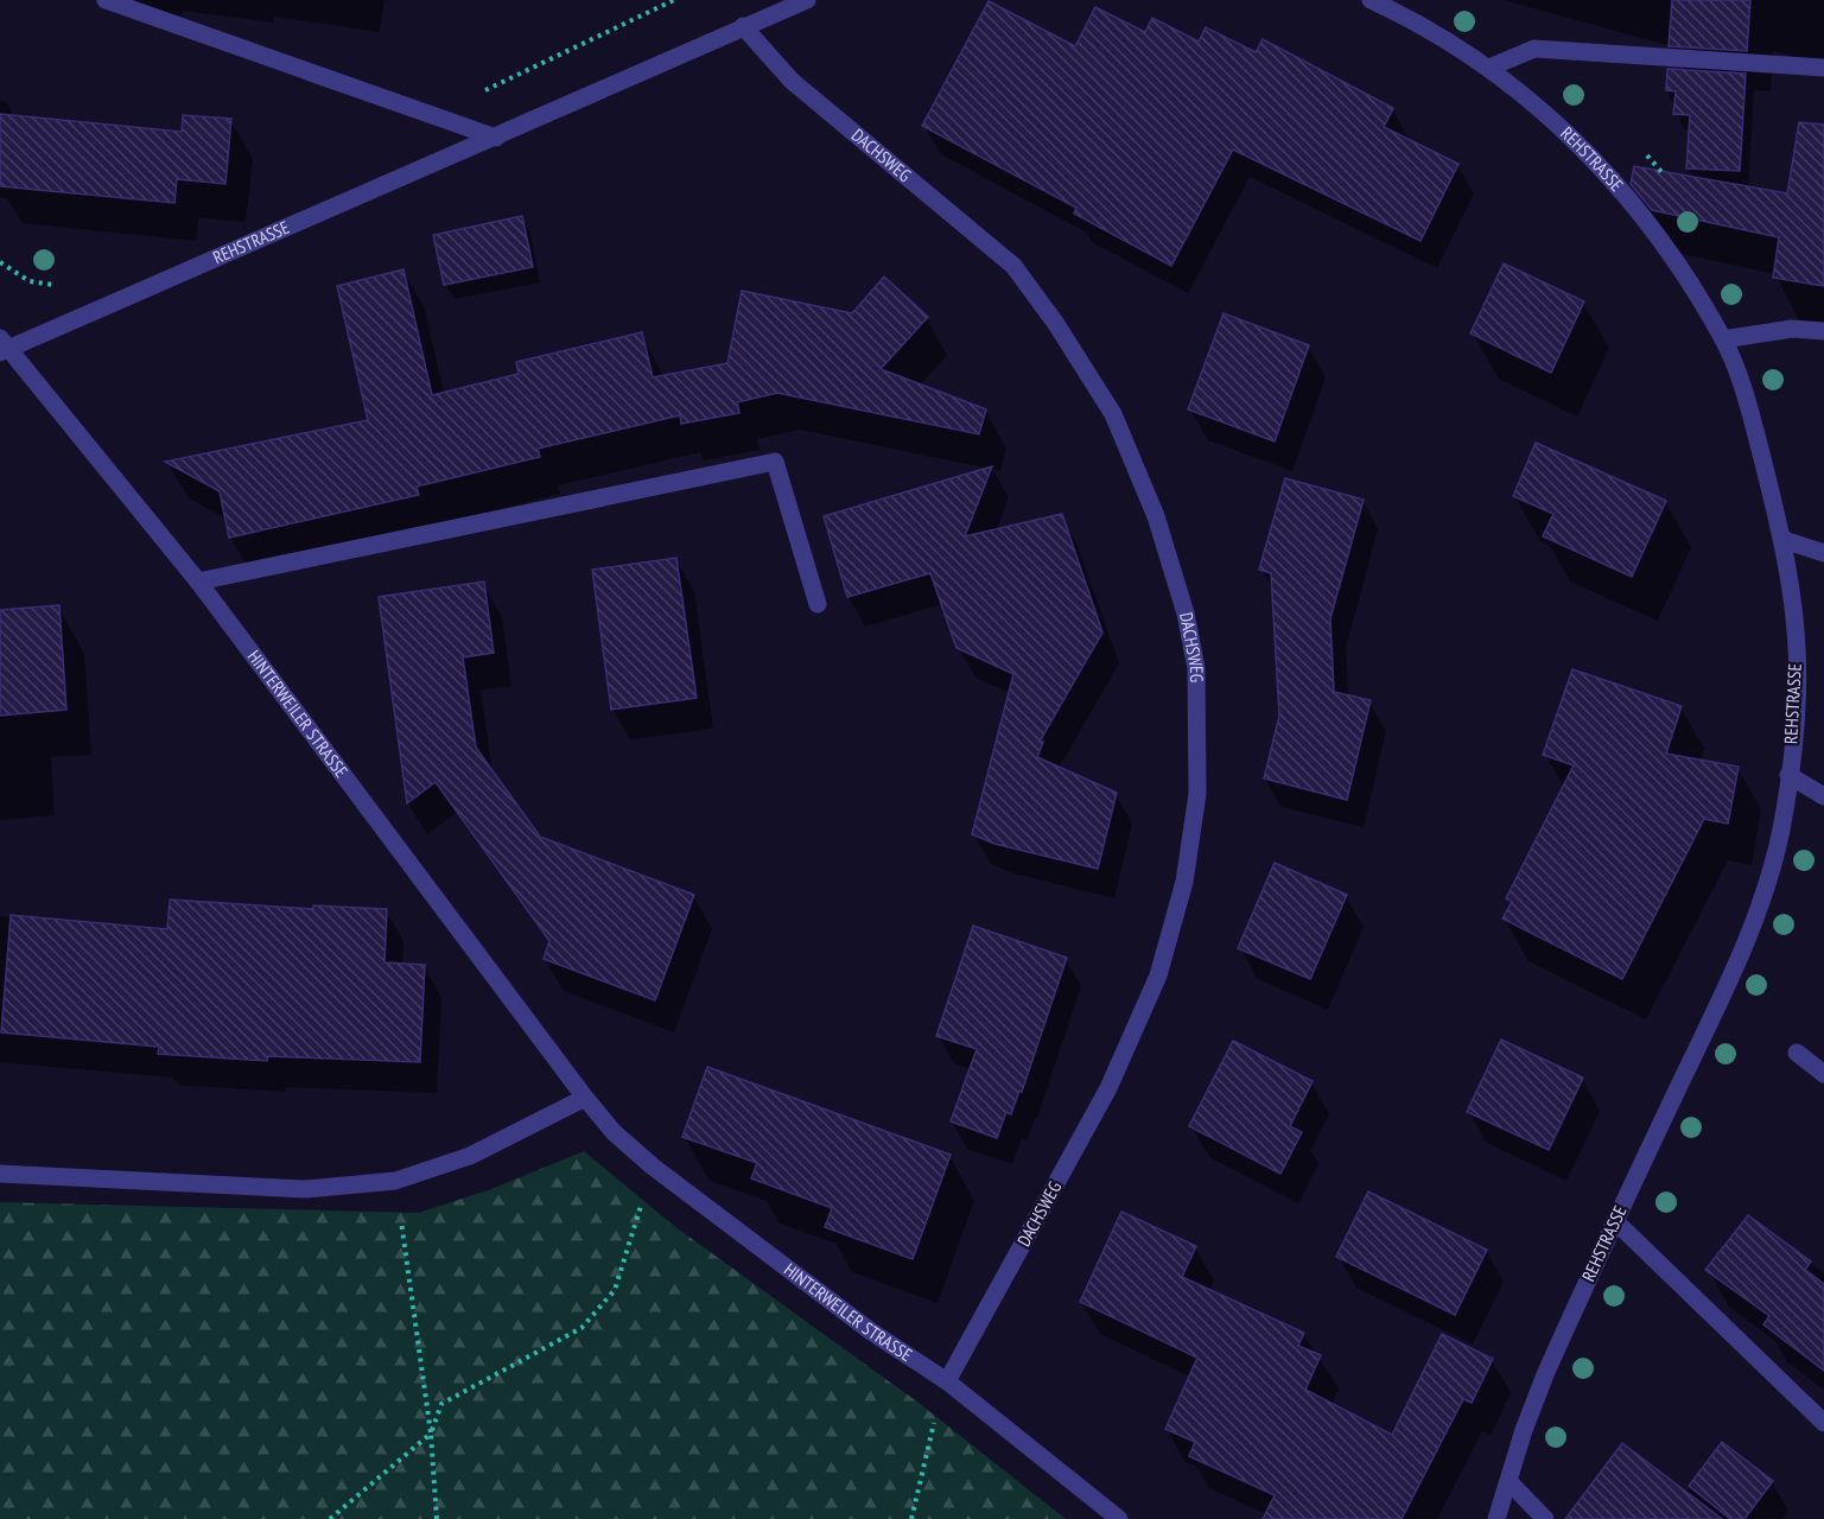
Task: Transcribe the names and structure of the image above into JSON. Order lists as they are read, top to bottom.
{
  "streets": {
    "street": ["DACHSWEG", "REHSTRASSE", "HINTERWEILER STRASSE"]
  },
  "crossings": [
    ["DACHSWEG", "REHSTRASSE"],
    ["DACHSWEG", "HINTERWEILER STRASSE"],
    ["REHSTRASSE", "HINTERWEILER STRASSE"]
  ]
}
